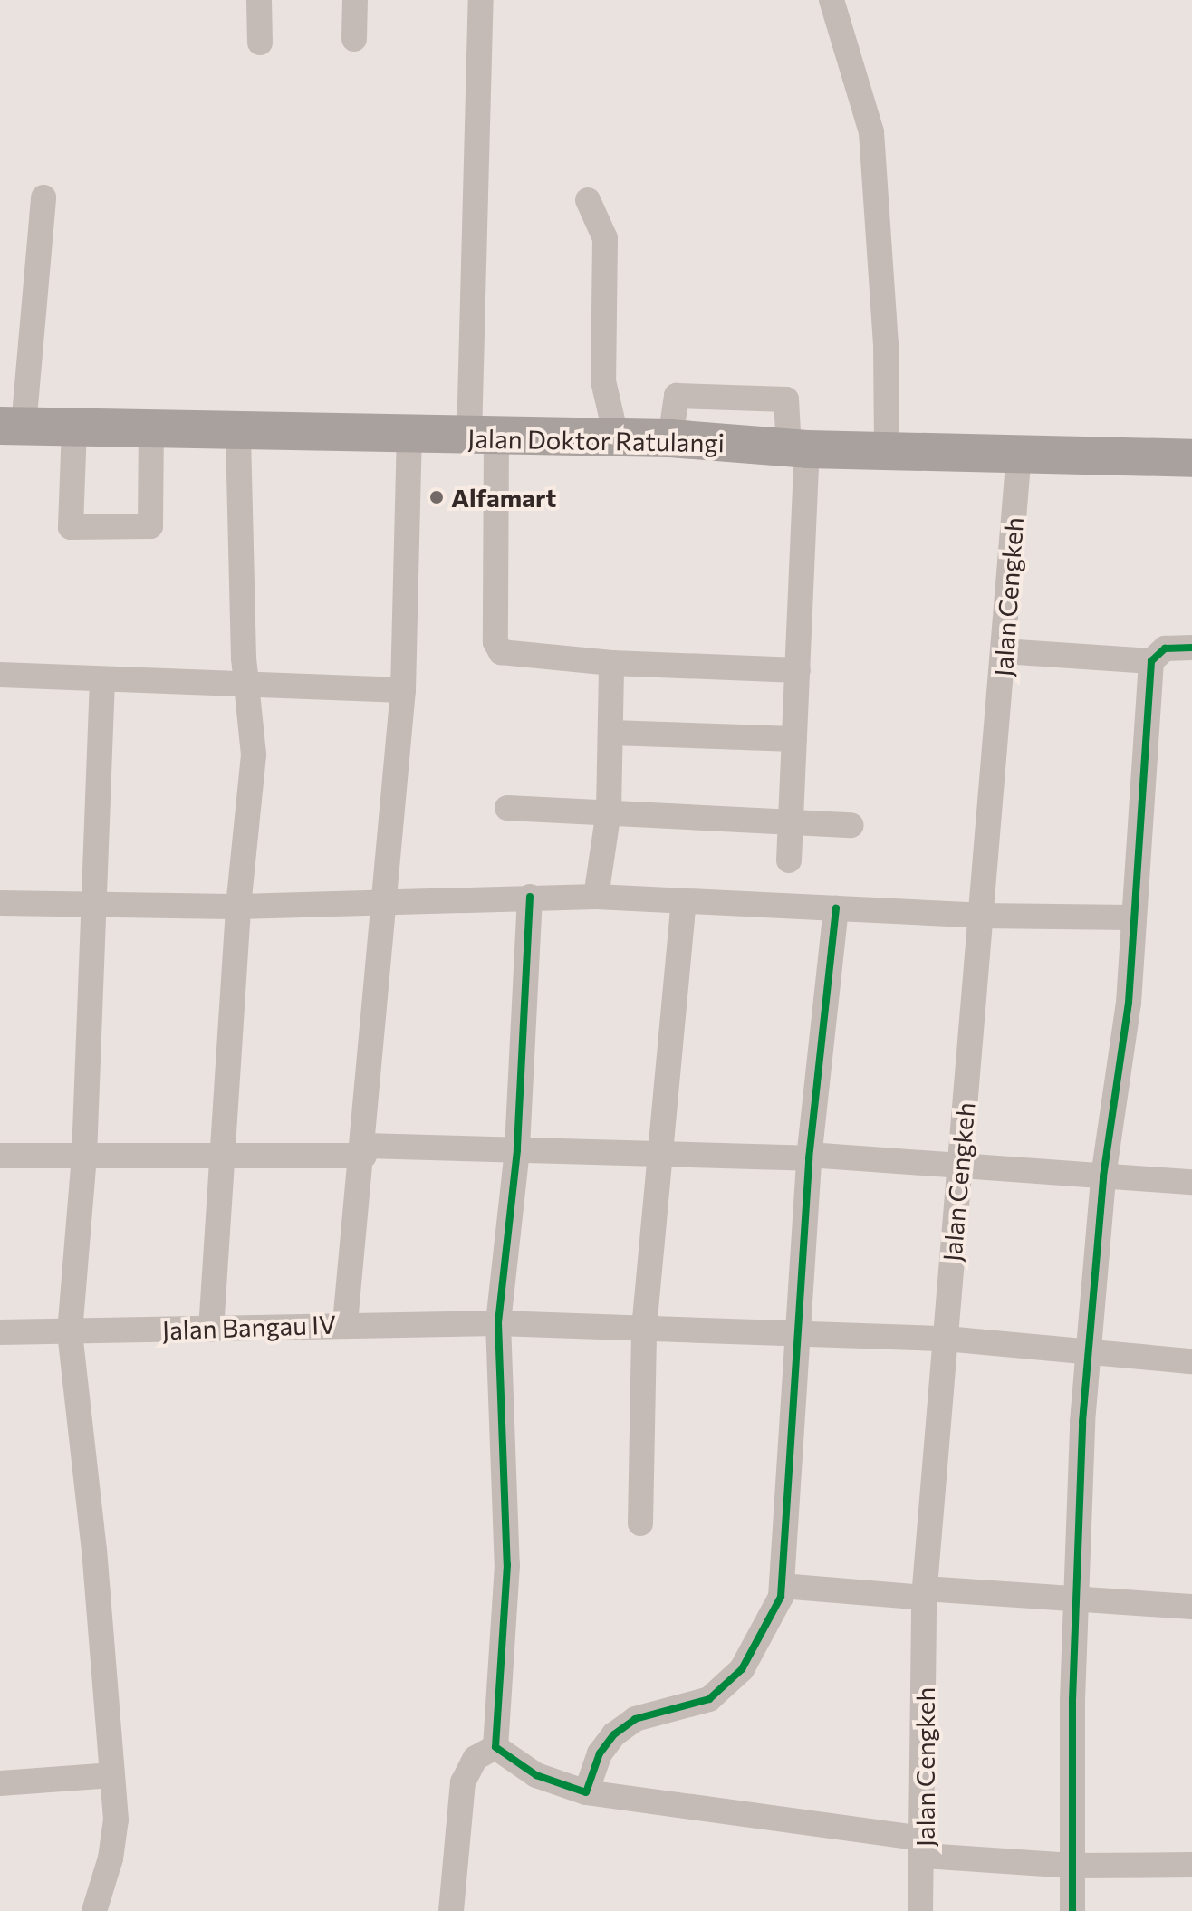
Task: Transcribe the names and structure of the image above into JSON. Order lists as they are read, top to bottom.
{
  "streets": {
    "highway": ["Jalan Doktor Ratulangi"],
    "street": ["Jalan Cengkeh", "Jalan Bangau IV"]
  },
  "crossings": [
    ["Jalan Doktor Ratulangi", "Jalan Cengkeh"],
    ["Jalan Cengkeh", "Jalan Bangau IV"]
  ],
  "places": ["Alfamart"]
}
